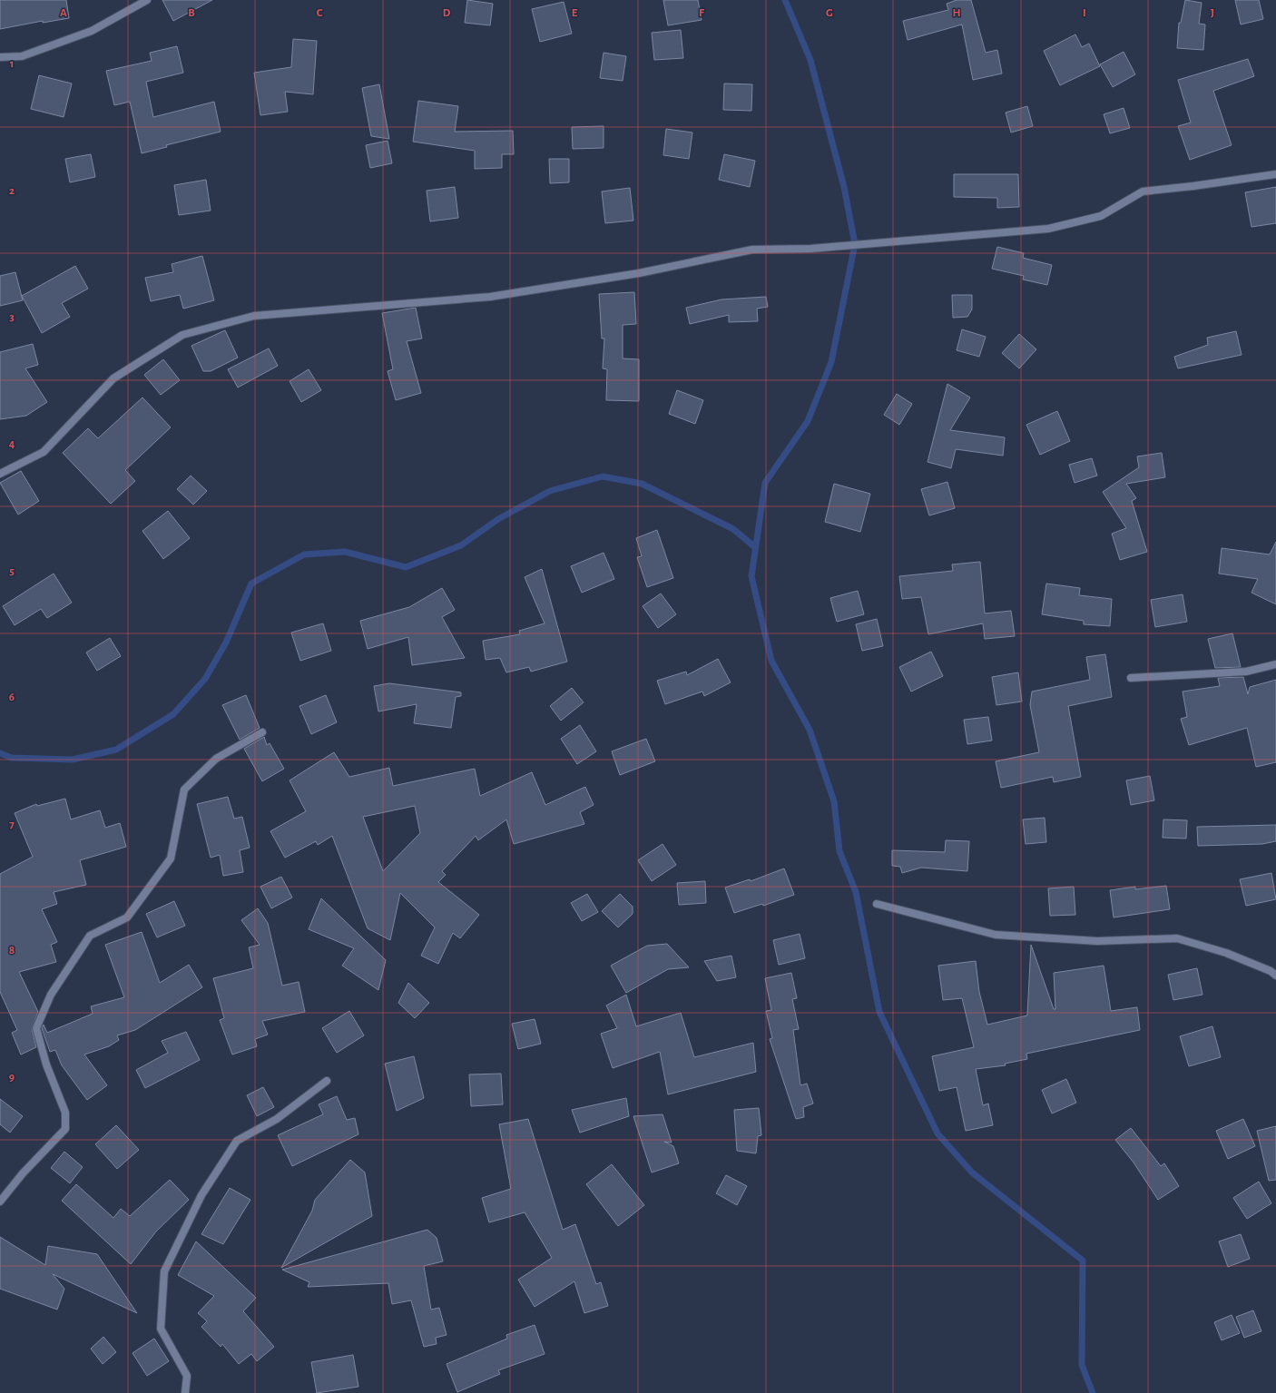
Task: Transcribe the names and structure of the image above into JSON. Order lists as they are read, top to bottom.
{
  "grid": {
    "columns": [
      "A",
      "B",
      "C",
      "D",
      "E",
      "F",
      "G",
      "H",
      "I",
      "J"
    ],
    "rows": [
      "1",
      "2",
      "3",
      "4",
      "5",
      "6",
      "7",
      "8",
      "9"
    ]
  }
}
